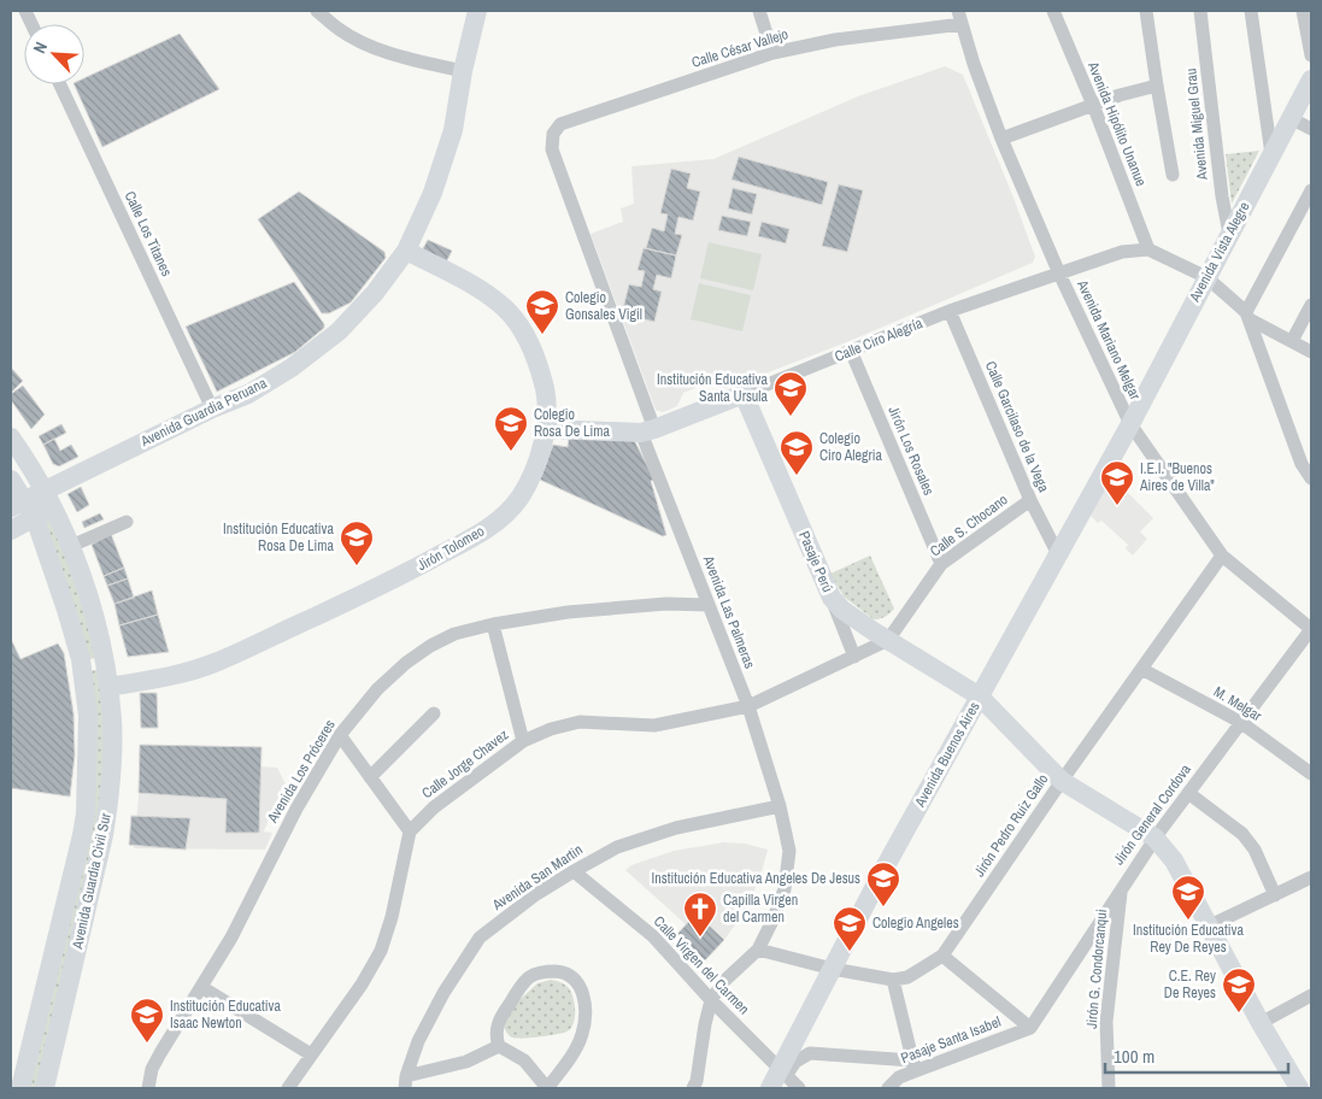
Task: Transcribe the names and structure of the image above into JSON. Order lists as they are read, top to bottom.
{
  "streets": {
    "street": [
      "Calle César Vallejo",
      "Avenida Hipólito Unanue",
      "Avenida Miguel Grau",
      "Calle Los Titanes",
      "Avenida Vista Alegre",
      "Calle Ciro Alegría",
      "Avenida Mariano Melgar",
      "Avenida Guardia Peruana",
      "Calle Garcilaso de la Vega",
      "Jirón Los Rosales",
      "Calle S. Chocano",
      "Jirón Tolomeo",
      "Pasaje Perú",
      "Avenida Las Palmeras",
      "M. Melgar",
      "Avenida Buenos Aires",
      "Calle Jorge Chavez",
      "Avenida Los Próceres",
      "Jirón General Cordova",
      "Jirón Pedro Ruiz Gallo",
      "Avenida San Martin",
      "Avenida Guardia Civil Sur",
      "Calle Virgen del Carmen",
      "Jirón G. Condorcanqui",
      "Pasaje Santa Isabel"
    ]
  },
  "crossings": [
    ["Calle César Vallejo", "Avenida Mariano Melgar"],
    ["Calle César Vallejo", "Avenida Las Palmeras"],
    ["Avenida Hipólito Unanue", "Calle Ciro Alegría"],
    ["Avenida Miguel Grau", "Avenida Vista Alegre"],
    ["Calle Los Titanes", "Avenida Guardia Peruana"],
    ["Avenida Vista Alegre", "Avenida Mariano Melgar"],
    ["Avenida Vista Alegre", "Avenida Buenos Aires"],
    ["Calle Ciro Alegría", "Avenida Mariano Melgar"],
    ["Calle Ciro Alegría", "Calle Garcilaso de la Vega"],
    ["Calle Ciro Alegría", "Jirón Los Rosales"],
    ["Calle Ciro Alegría", "Jirón Tolomeo"],
    ["Calle Ciro Alegría", "Pasaje Perú"],
    ["Calle Ciro Alegría", "Avenida Las Palmeras"],
    ["Avenida Mariano Melgar", "Avenida Buenos Aires"],
    ["Avenida Mariano Melgar", "Jirón General Cordova"],
    ["Avenida Mariano Melgar", "Jirón Pedro Ruiz Gallo"],
    ["Avenida Guardia Peruana", "Jirón Tolomeo"],
    ["Avenida Guardia Peruana", "Avenida Guardia Civil Sur"],
    ["Calle Garcilaso de la Vega", "Calle S. Chocano"],
    ["Calle Garcilaso de la Vega", "Avenida Buenos Aires"],
    ["Jirón Los Rosales", "Calle S. Chocano"],
    ["Calle S. Chocano", "Pasaje Perú"],
    ["Calle S. Chocano", "Calle Jorge Chavez"],
    ["Jirón Tolomeo", "Avenida Guardia Civil Sur"],
    ["Pasaje Perú", "Avenida Buenos Aires"],
    ["Pasaje Perú", "Calle Jorge Chavez"],
    ["Pasaje Perú", "Jirón General Cordova"],
    ["Pasaje Perú", "Jirón Pedro Ruiz Gallo"],
    ["Avenida Las Palmeras", "Calle Jorge Chavez"],
    ["Avenida Las Palmeras", "Avenida Los Próceres"],
    ["Avenida Las Palmeras", "Avenida San Martin"],
    ["Avenida Las Palmeras", "Calle Virgen del Carmen"],
    ["M. Melgar", "Jirón General Cordova"],
    ["M. Melgar", "Jirón Pedro Ruiz Gallo"],
    ["Avenida Buenos Aires", "Calle Virgen del Carmen"],
    ["Jirón General Cordova", "Jirón G. Condorcanqui"],
    ["Jirón General Cordova", "Pasaje Santa Isabel"],
    ["Avenida San Martin", "Calle Virgen del Carmen"]
  ],
  "places": {
    "school or university": [
      "Colegio Gonsales Vigil",
      "Institución Educativa Santa Ursula",
      "Colegio Rosa De Lima",
      "Colegio Ciro Alegria",
      "I.E.I. \"Buenos Aires de Villa\"",
      "Institución Educativa Rosa De Lima",
      "Institución Educativa Angeles De Jesus",
      "Institución Educativa Rey De Reyes",
      "Colegio Angeles",
      "C.E. Rey De Reyes",
      "Institución Educativa Isaac Newton"
    ],
    "church": ["Capilla Virgen del Carmen"]
  },
  "scale_bar": "100 m",
  "north": "top left"
}
